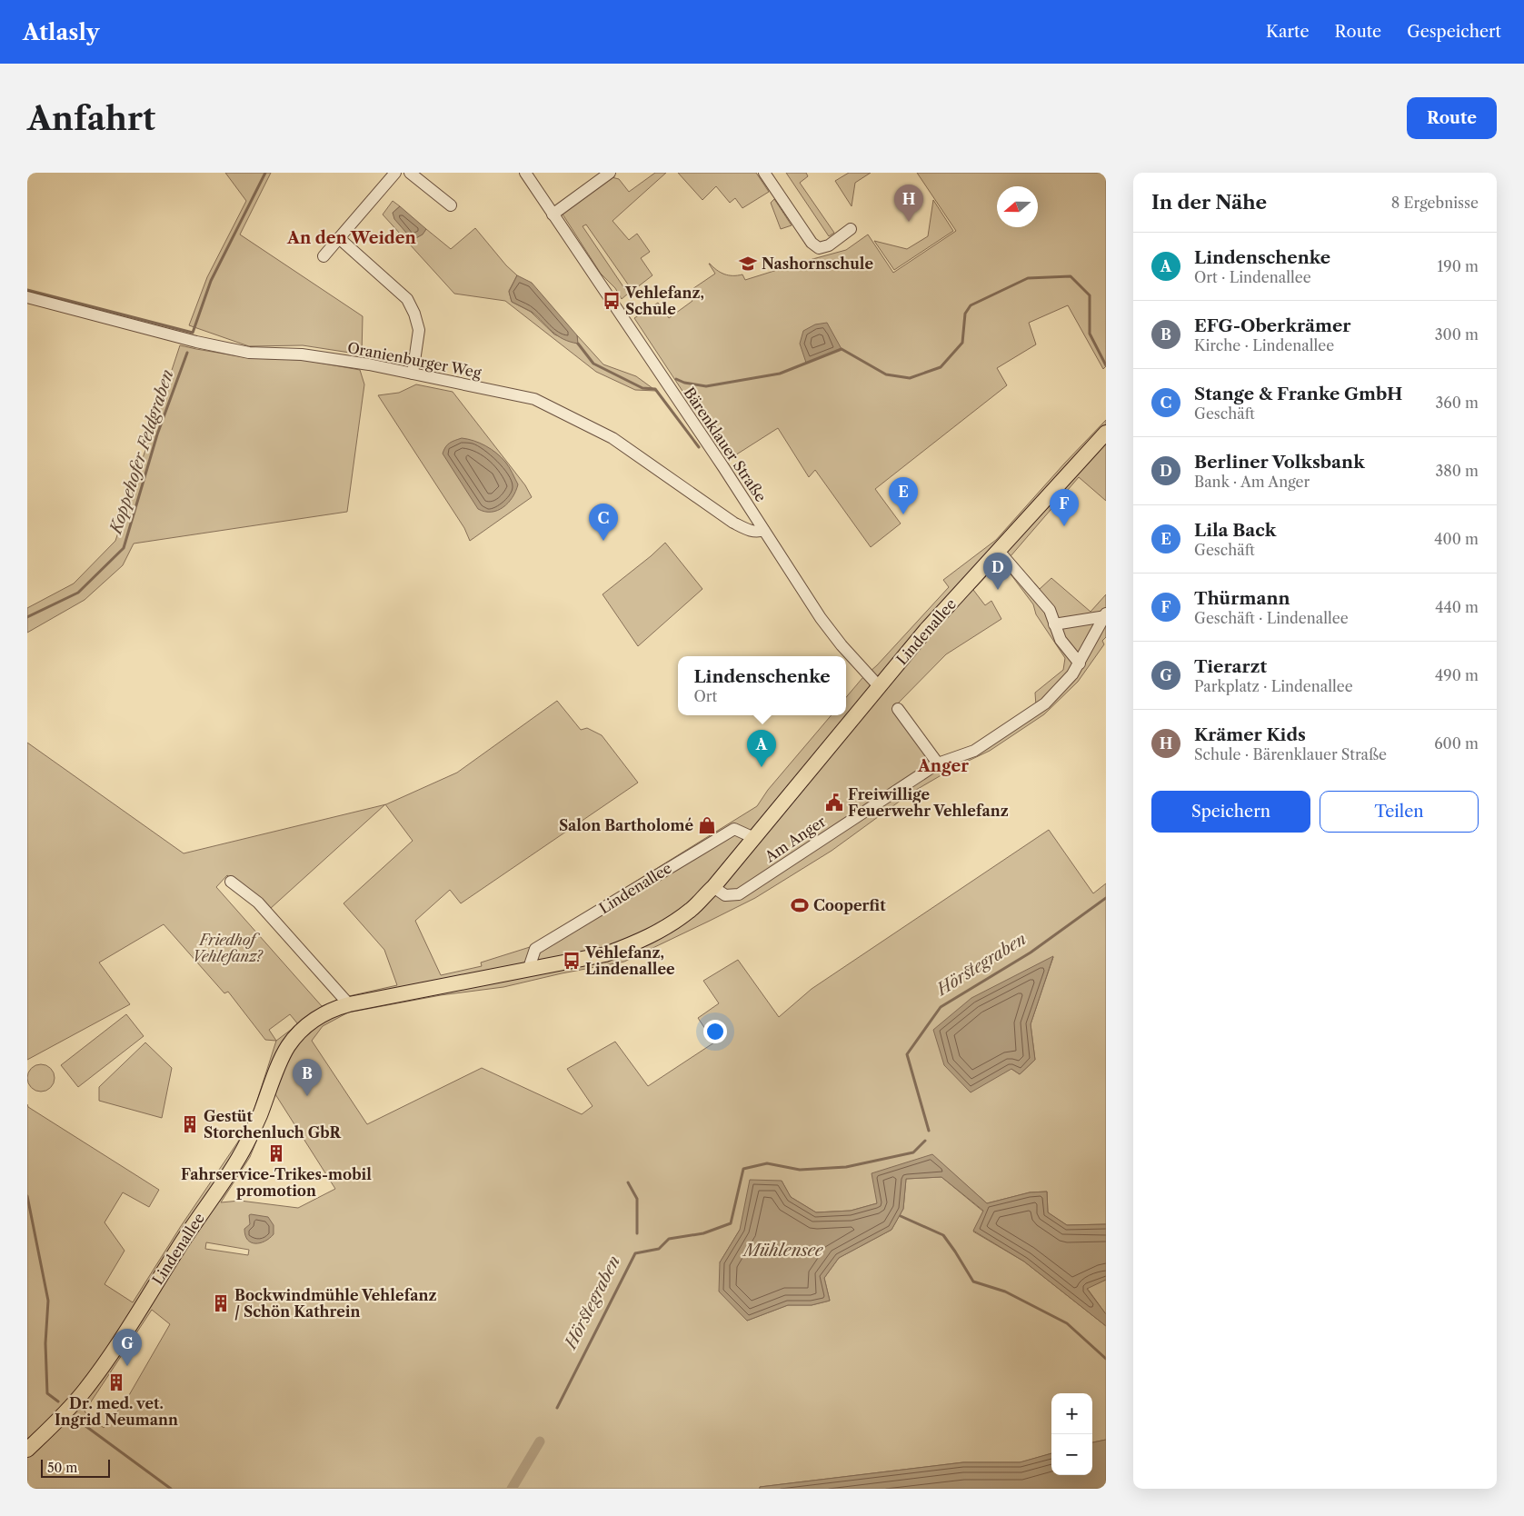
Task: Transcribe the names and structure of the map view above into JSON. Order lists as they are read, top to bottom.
{
  "streets": {
    "main road": ["Lindenallee"],
    "street": ["Oranienburger Weg", "Bärenklauer Straße", "Am Anger"]
  },
  "crossings": [
    ["Oranienburger Weg", "Bärenklauer Straße"],
    ["Bärenklauer Straße", "Lindenallee"],
    ["Lindenallee", "Am Anger"]
  ],
  "districts": ["An den Weiden", "Anger"],
  "water": ["Koppehofer Feldgraben", "Hörstegraben", "Mühlensee"],
  "parks": ["Friedhof Vehlefanz?"],
  "places": {
    "school or university": ["Nashornschule"],
    "bus stop": ["Vehlefanz, Schule", "Vehlefanz, Lindenallee"],
    "public building": ["Freiwillige Feuerwehr Vehlefanz"],
    "shop": ["Salon Bartholomé"],
    "sports": ["Cooperfit"],
    "building": [
      "Gestüt Storchenluch GbR",
      "Fahrservice-Trikes-mobil promotion",
      "Bockwindmühle Vehlefanz / Schön Kathrein",
      "Dr. med. vet. Ingrid Neumann"
    ]
  },
  "scale_bar": "50 m",
  "north": "left",
  "page": {
    "header": "Atlasly",
    "nav": ["Karte", "Route", "Gespeichert"],
    "buttons": [
      "Route",
      ["Speichern", "Teilen"]
    ],
    "title": "Anfahrt",
    "heading": ["In der Nähe", "8 Ergebnisse"],
    "pins": [
      "H",
      "E",
      "F",
      "C",
      "D",
      "A",
      "B",
      "G"
    ],
    "list": [
      {
        "mark": "A",
        "name": "Lindenschenke",
        "note": "Ort · Lindenallee",
        "value": "190 m"
      },
      {
        "mark": "B",
        "name": "EFG-Oberkrämer",
        "note": "Kirche · Lindenallee",
        "value": "300 m"
      },
      {
        "mark": "C",
        "name": "Stange & Franke GmbH",
        "note": "Geschäft",
        "value": "360 m"
      },
      {
        "mark": "D",
        "name": "Berliner Volksbank",
        "note": "Bank · Am Anger",
        "value": "380 m"
      },
      {
        "mark": "E",
        "name": "Lila Back",
        "note": "Geschäft",
        "value": "400 m"
      },
      {
        "mark": "F",
        "name": "Thürmann",
        "note": "Geschäft · Lindenallee",
        "value": "440 m"
      },
      {
        "mark": "G",
        "name": "Tierarzt",
        "note": "Parkplatz · Lindenallee",
        "value": "490 m"
      },
      {
        "mark": "H",
        "name": "Krämer Kids",
        "note": "Schule · Bärenklauer Straße",
        "value": "600 m"
      }
    ],
    "popup": ["Lindenschenke", "Ort"],
    "map_buttons": ["+", "−"],
    "scale": "50 m"
  }
}
